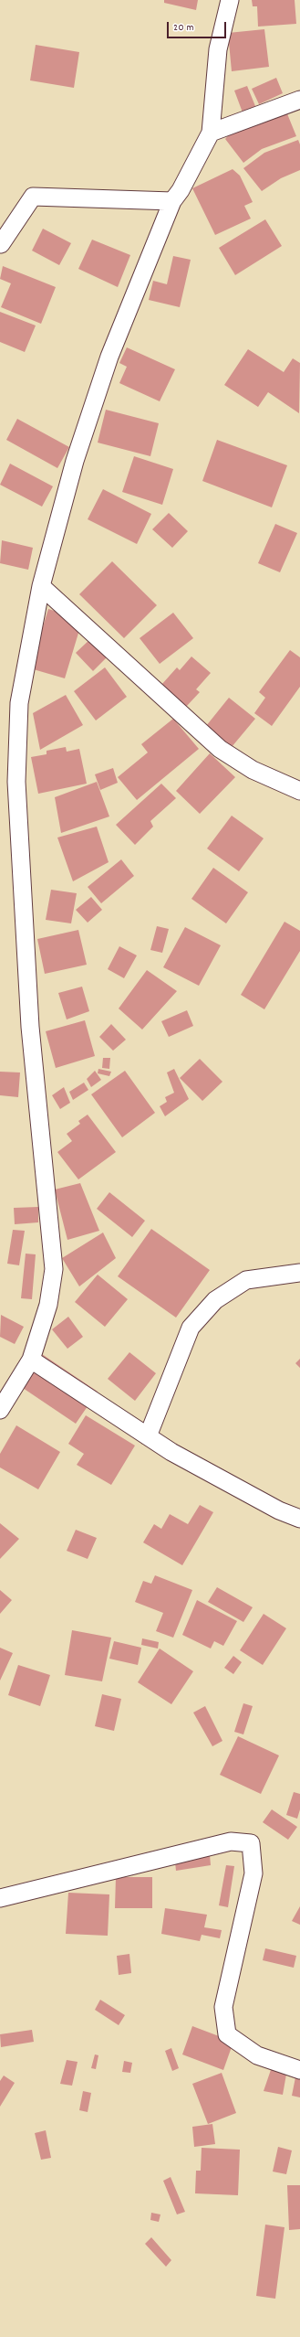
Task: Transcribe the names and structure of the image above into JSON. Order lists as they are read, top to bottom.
{
  "scale_bar": "20 m"
}
